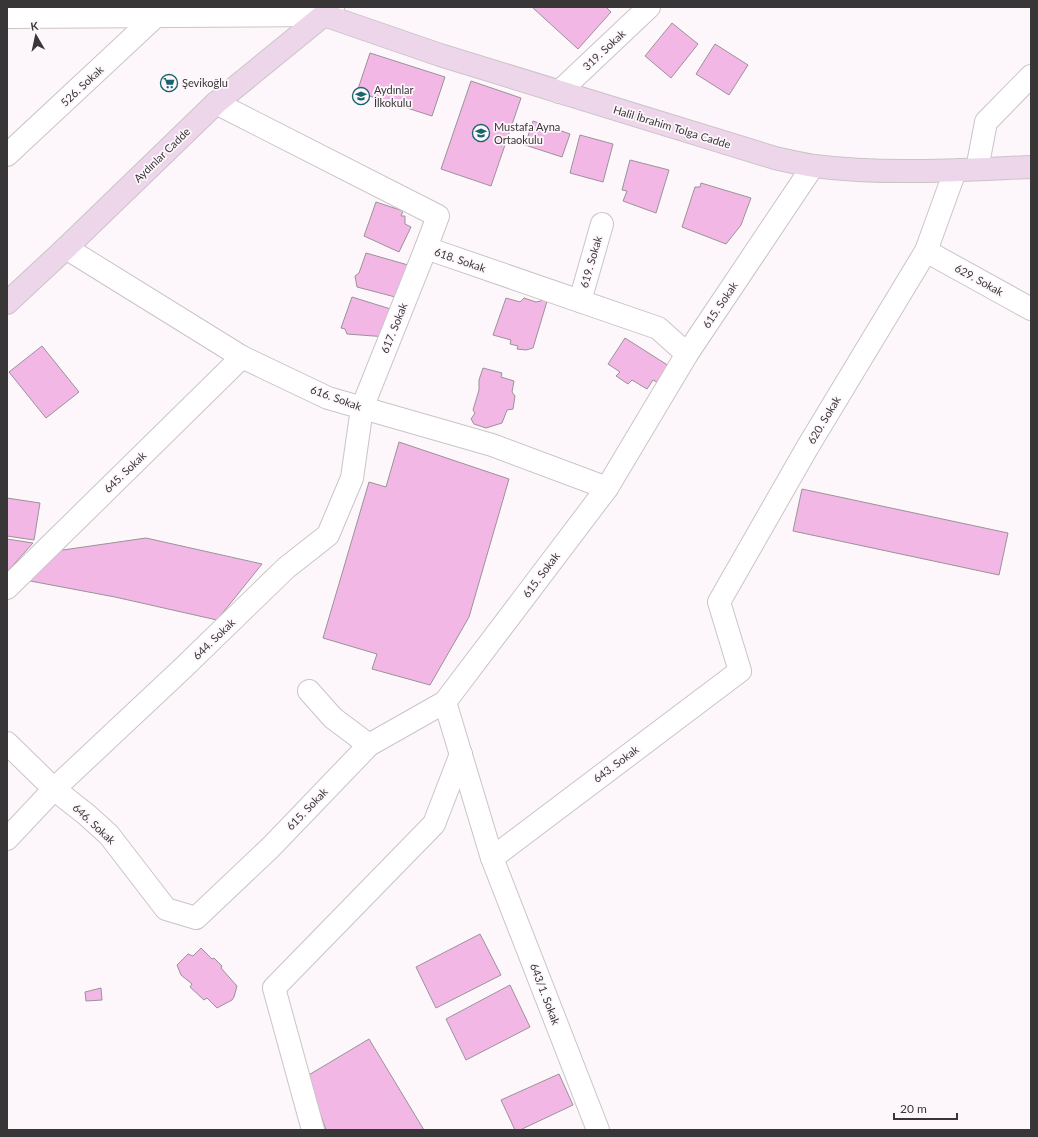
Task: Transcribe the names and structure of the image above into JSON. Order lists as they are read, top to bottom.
{
  "streets": {
    "street": [
      "319. Sokak",
      "526. Sokak",
      "Halil İbrahim Tolga Cadde",
      "Aydınlar Cadde",
      "618. Sokak",
      "619. Sokak",
      "629. Sokak",
      "615. Sokak",
      "617. Sokak",
      "616. Sokak",
      "620. Sokak",
      "645. Sokak",
      "644. Sokak",
      "643. Sokak",
      "646. Sokak",
      "643/1. Sokak"
    ]
  },
  "crossings": [
    ["319. Sokak", "Halil İbrahim Tolga Cadde"],
    ["Halil İbrahim Tolga Cadde", "Aydınlar Cadde"],
    ["Halil İbrahim Tolga Cadde", "615. Sokak"],
    ["Halil İbrahim Tolga Cadde", "620. Sokak"],
    ["Aydınlar Cadde", "618. Sokak"],
    ["Aydınlar Cadde", "616. Sokak"],
    ["618. Sokak", "619. Sokak"],
    ["618. Sokak", "615. Sokak"],
    ["618. Sokak", "617. Sokak"],
    ["629. Sokak", "620. Sokak"],
    ["615. Sokak", "616. Sokak"],
    ["615. Sokak", "646. Sokak"],
    ["615. Sokak", "643/1. Sokak"],
    ["617. Sokak", "616. Sokak"],
    ["617. Sokak", "644. Sokak"],
    ["616. Sokak", "645. Sokak"],
    ["616. Sokak", "644. Sokak"],
    ["620. Sokak", "643. Sokak"],
    ["644. Sokak", "646. Sokak"],
    ["643. Sokak", "643/1. Sokak"]
  ],
  "places": {
    "supermarket": ["Şevikoğlu"],
    "school or university": ["Aydınlar İlkokulu", "Mustafa Ayna Ortaokulu"]
  },
  "scale_bar": "20 m",
  "north": "top"
}
